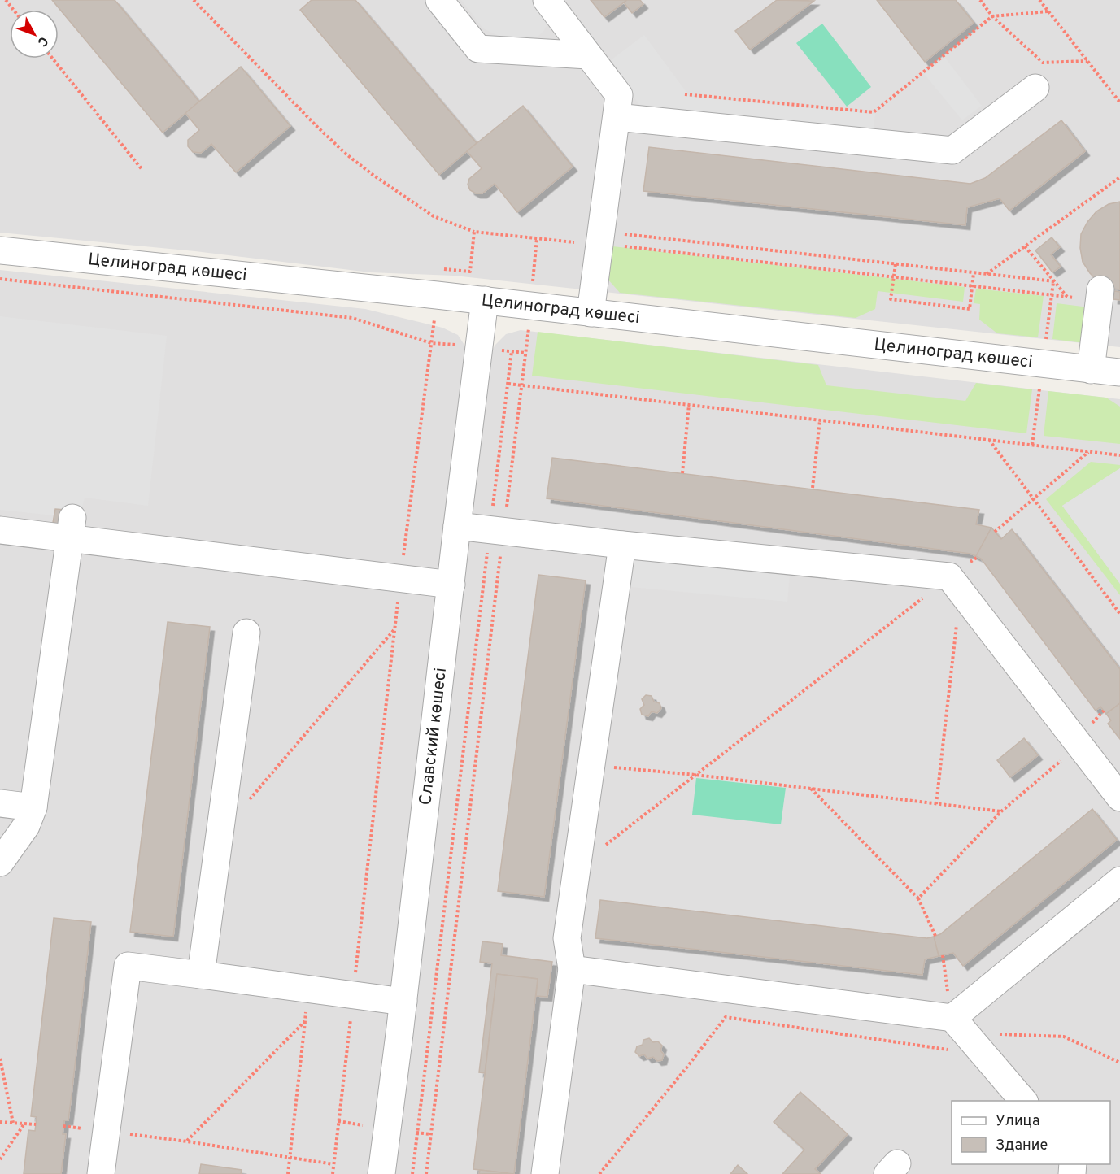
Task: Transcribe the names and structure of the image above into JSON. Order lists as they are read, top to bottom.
{
  "streets": {
    "street": ["Целиноград көшесі", "Славский көшесі"]
  },
  "crossings": [
    ["Целиноград көшесі", "Славский көшесі"]
  ],
  "legend": ["Улица", "Здание"],
  "north": "bottom right"
}
